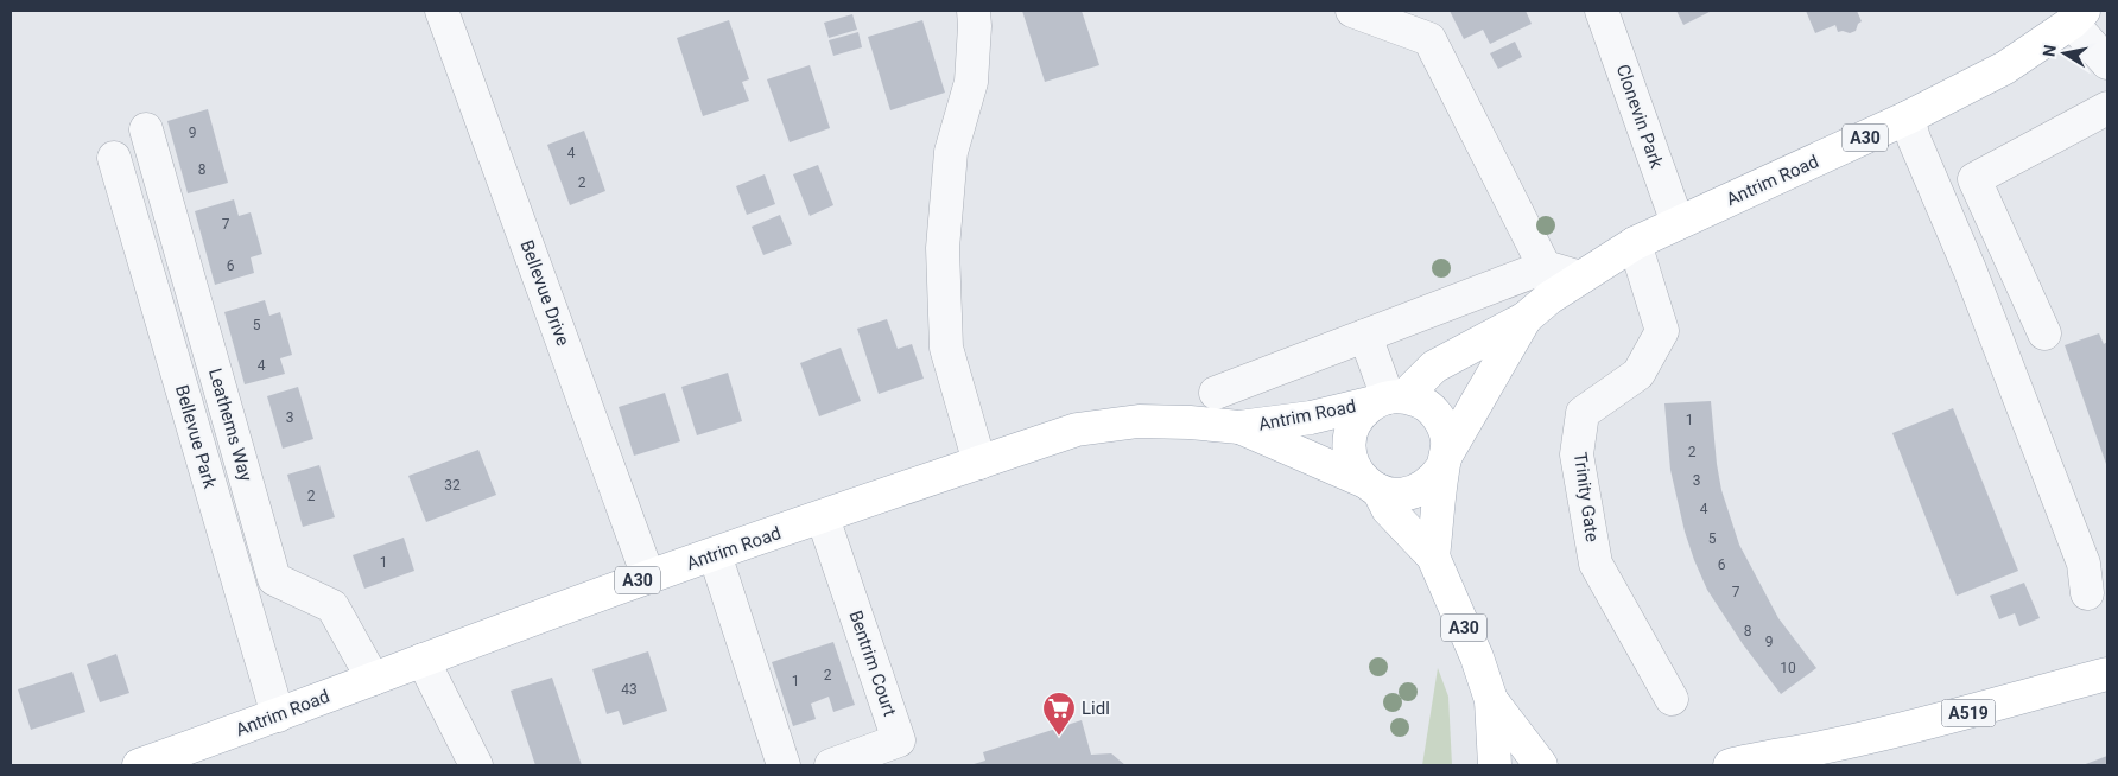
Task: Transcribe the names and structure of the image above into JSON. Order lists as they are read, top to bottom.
{
  "streets": {
    "main road": ["A30", "Antrim Road", "A519"],
    "street": [
      "Clonevin Park",
      "Bellevue Drive",
      "Leathems Way",
      "Bellevue Park",
      "Trinity Gate",
      "Bentrim Court"
    ]
  },
  "crossings": [
    ["Clonevin Park", "Antrim Road"],
    ["A30", "Antrim Road"],
    ["Antrim Road", "Bellevue Drive"],
    ["Antrim Road", "Leathems Way"],
    ["Antrim Road", "Bellevue Park"],
    ["Antrim Road", "Trinity Gate"],
    ["Antrim Road", "Bentrim Court"]
  ],
  "places": {
    "supermarket": ["Lidl"]
  },
  "house_numbers": [
    "9",
    "4",
    "8",
    "2",
    "7",
    "6",
    "5",
    "4",
    "3",
    "1",
    "2",
    "3",
    "32",
    "2",
    "4",
    "5",
    "1",
    "6",
    "7",
    "8",
    "9",
    "10",
    "2",
    "1",
    "43"
  ],
  "north": "left"
}
